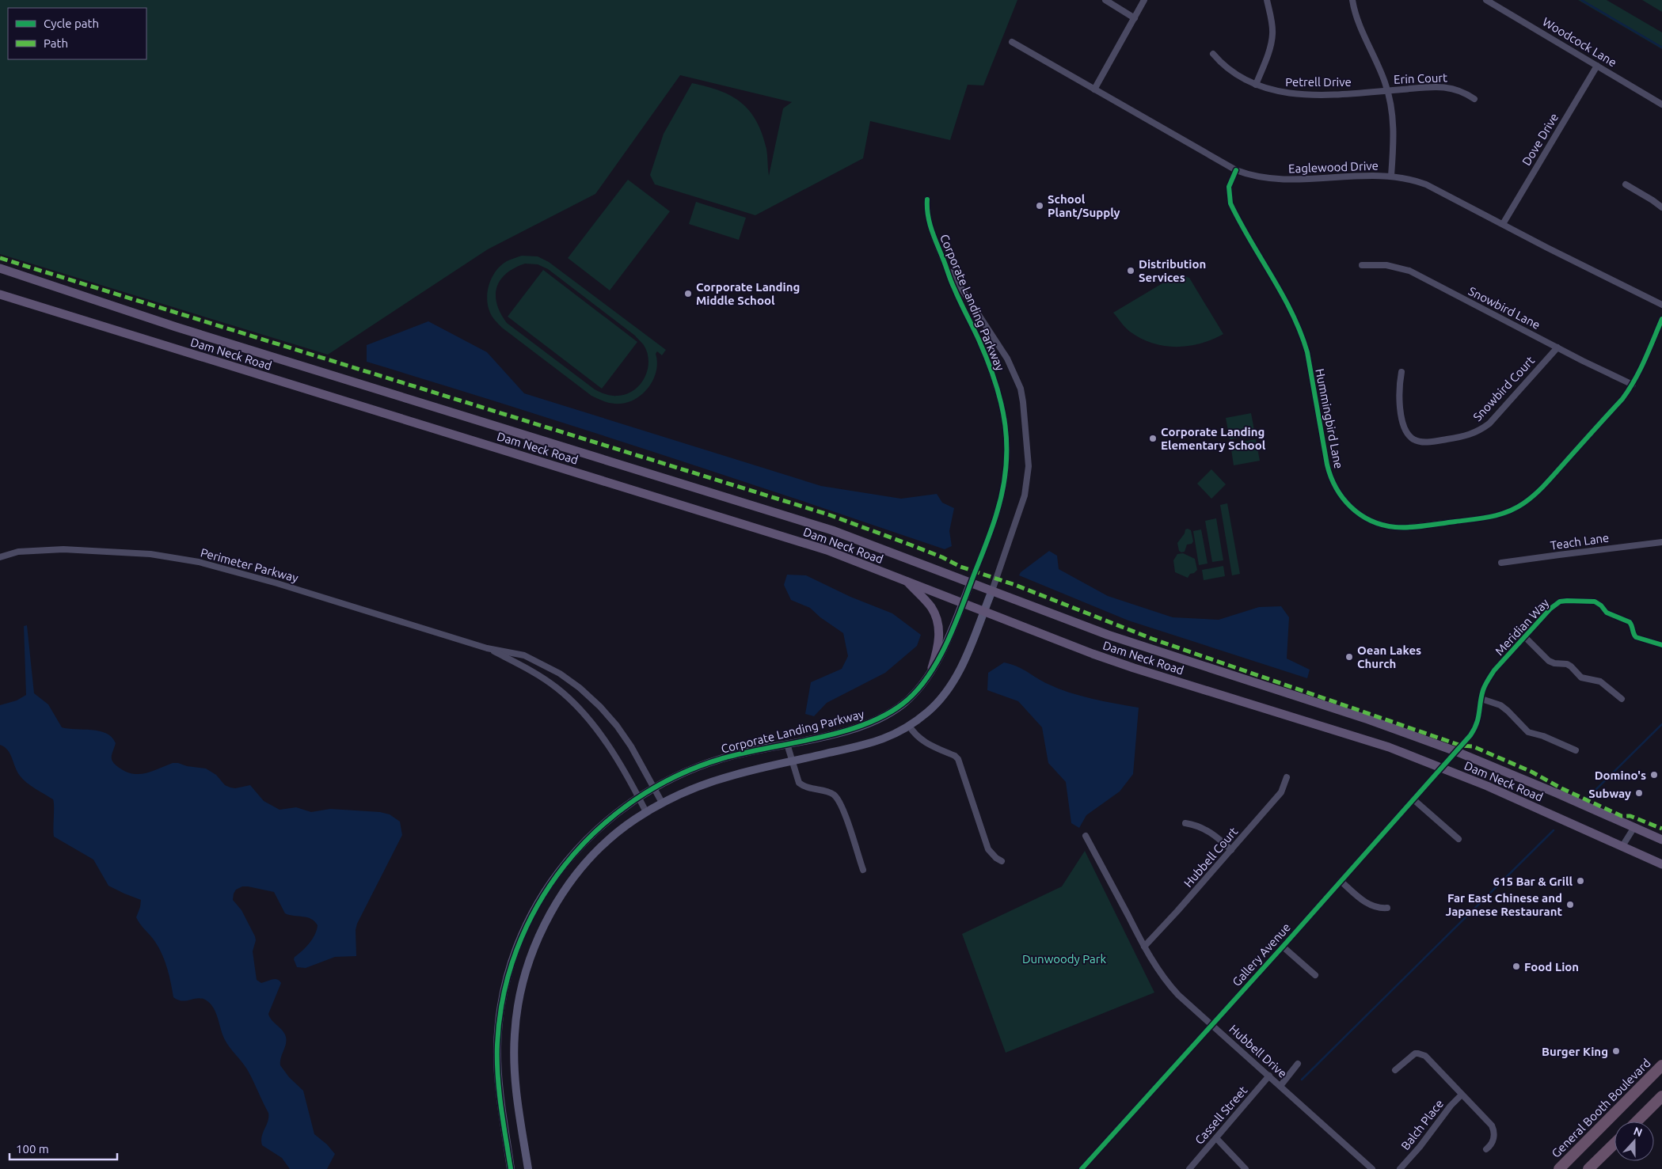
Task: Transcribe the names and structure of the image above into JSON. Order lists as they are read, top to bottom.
{
  "streets": {
    "highway": ["General Booth Boulevard"],
    "main road": ["Dam Neck Road"],
    "street": [
      "Woodcock Lane",
      "Erin Court",
      "Petrell Drive",
      "Dove Drive",
      "Eaglewood Drive",
      "Corporate Landing Parkway",
      "Snowbird Lane",
      "Snowbird Court",
      "Hummingbird Lane",
      "Teach Lane",
      "Perimeter Parkway",
      "Meridian Way",
      "Hubbell Court",
      "Gallery Avenue",
      "Hubbell Drive",
      "Cassell Street",
      "Balch Place"
    ]
  },
  "crossings": [
    ["Woodcock Lane", "Dove Drive"],
    ["Erin Court", "Petrell Drive"],
    ["Dove Drive", "Eaglewood Drive"],
    ["Eaglewood Drive", "Hummingbird Lane"],
    ["Corporate Landing Parkway", "Dam Neck Road"],
    ["Corporate Landing Parkway", "Perimeter Parkway"],
    ["Snowbird Lane", "Snowbird Court"],
    ["Snowbird Lane", "Hummingbird Lane"],
    ["Dam Neck Road", "Meridian Way"],
    ["Dam Neck Road", "Gallery Avenue"],
    ["Meridian Way", "Gallery Avenue"],
    ["Hubbell Court", "Hubbell Drive"],
    ["Gallery Avenue", "Hubbell Drive"],
    ["Hubbell Drive", "Cassell Street"]
  ],
  "parks": ["Dunwoody Park"],
  "places": [
    "School Plant/Supply",
    "Distribution Services",
    "Corporate Landing Middle School",
    "Corporate Landing Elementary School",
    "Oean Lakes Church",
    "Domino's",
    "Subway",
    "615 Bar & Grill",
    "Far East Chinese and Japanese Restaurant",
    "Food Lion",
    "Burger King"
  ],
  "legend": ["Cycle path", "Path"],
  "scale_bar": "100 m",
  "north": "top"
}
